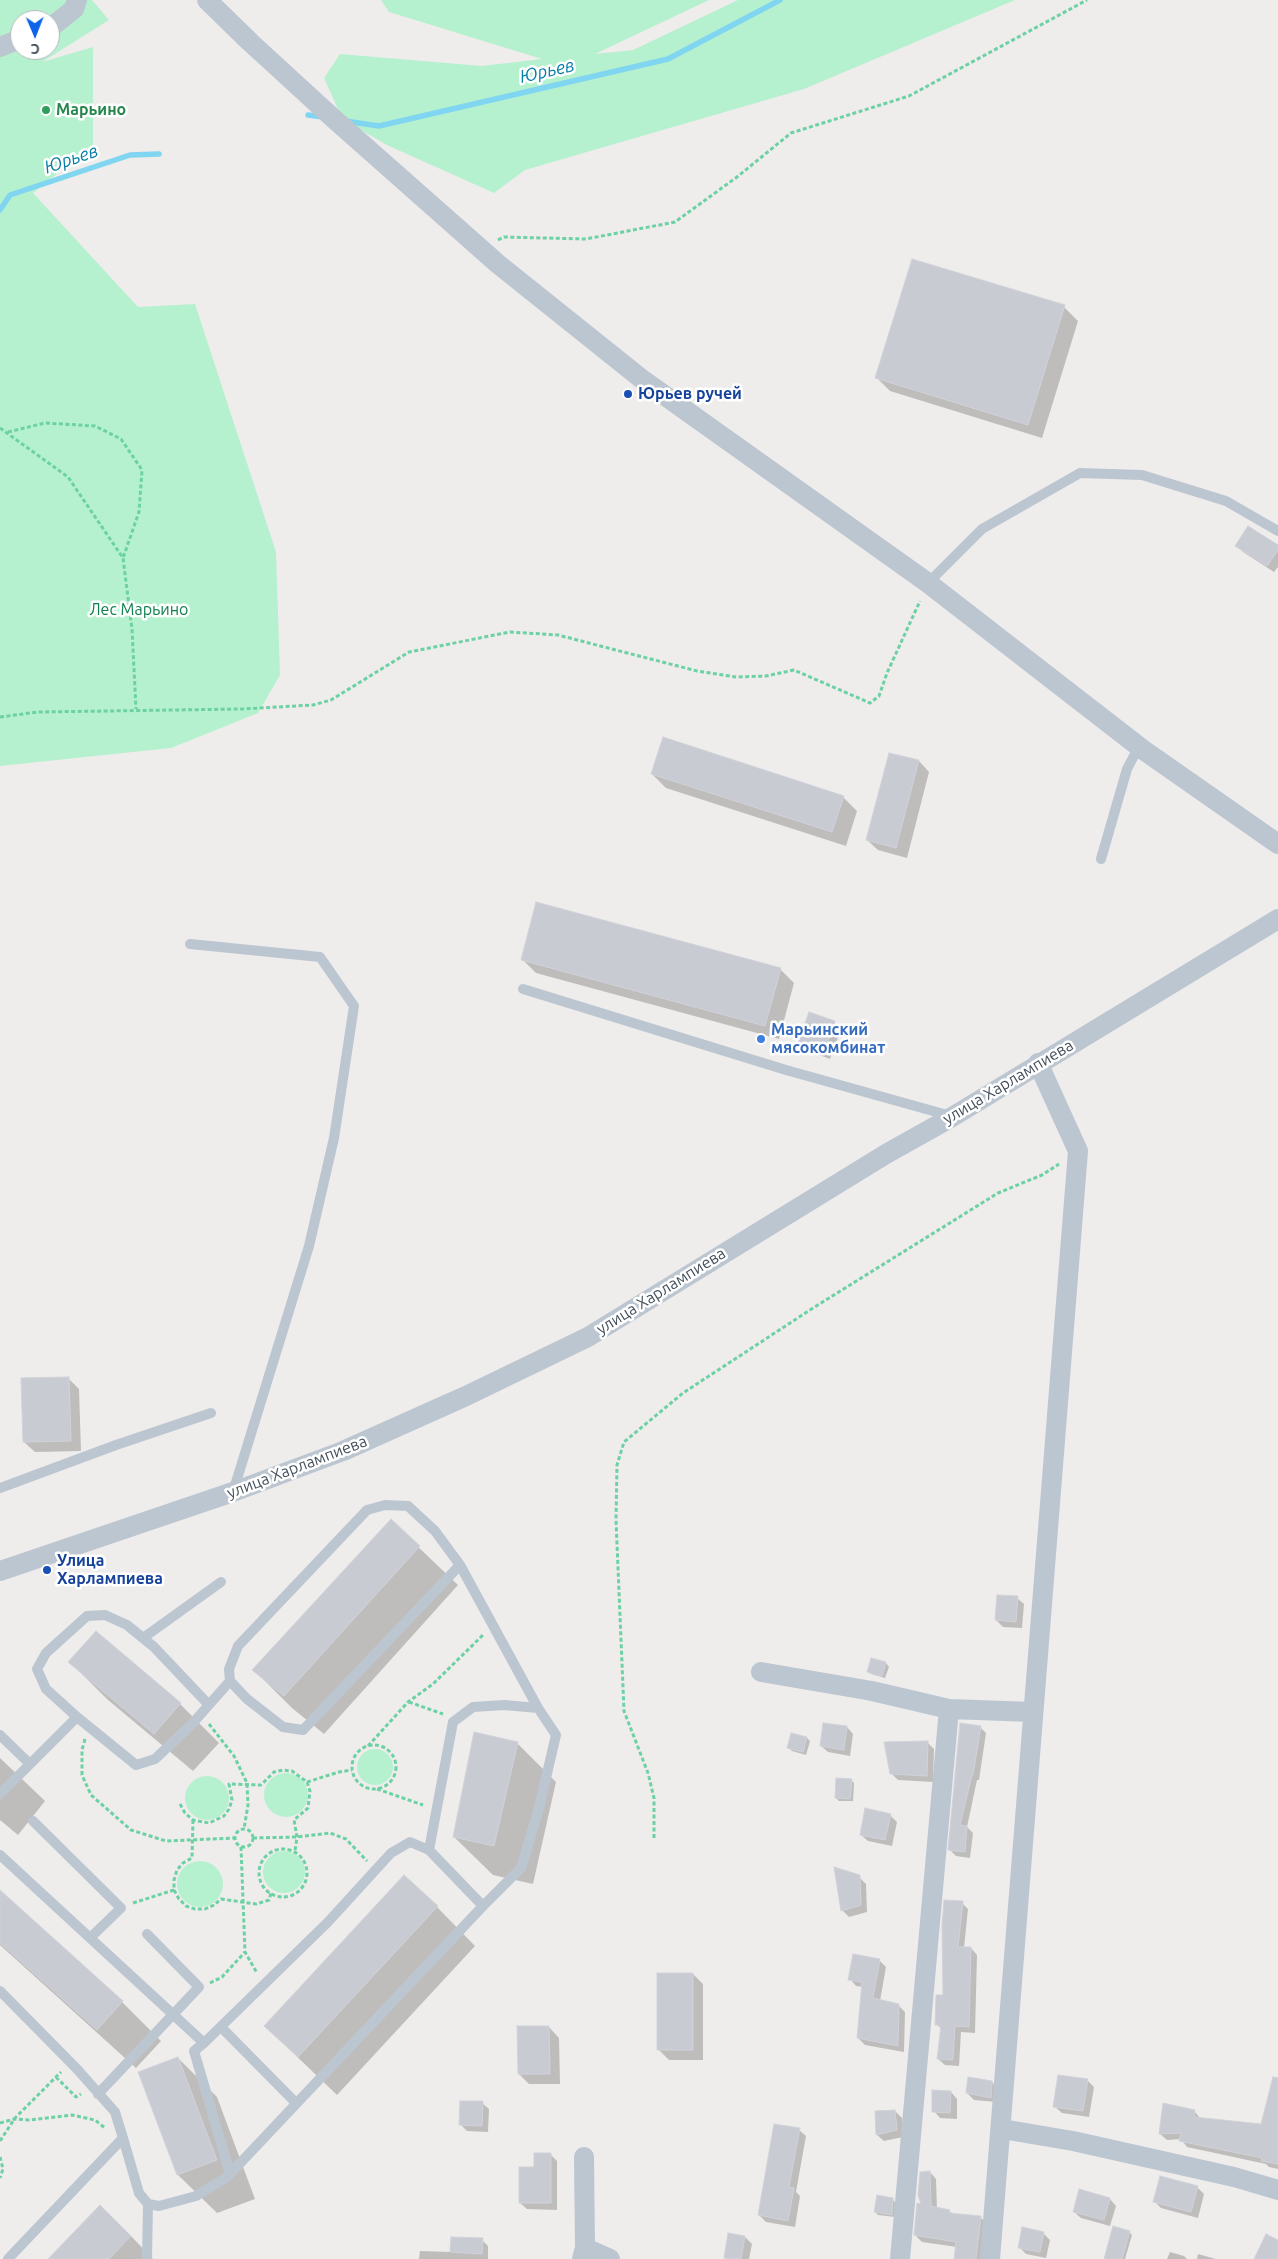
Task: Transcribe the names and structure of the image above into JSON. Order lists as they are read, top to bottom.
{
  "streets": {
    "street": ["улица Харлампиева"]
  },
  "water": ["Юрьев"],
  "parks": ["Лес Марьино"],
  "places": [
    "Марьино",
    "Юрьев ручей",
    "Марьинский мясокомбинат",
    "Улица Харлампиева"
  ],
  "north": "bottom"
}
